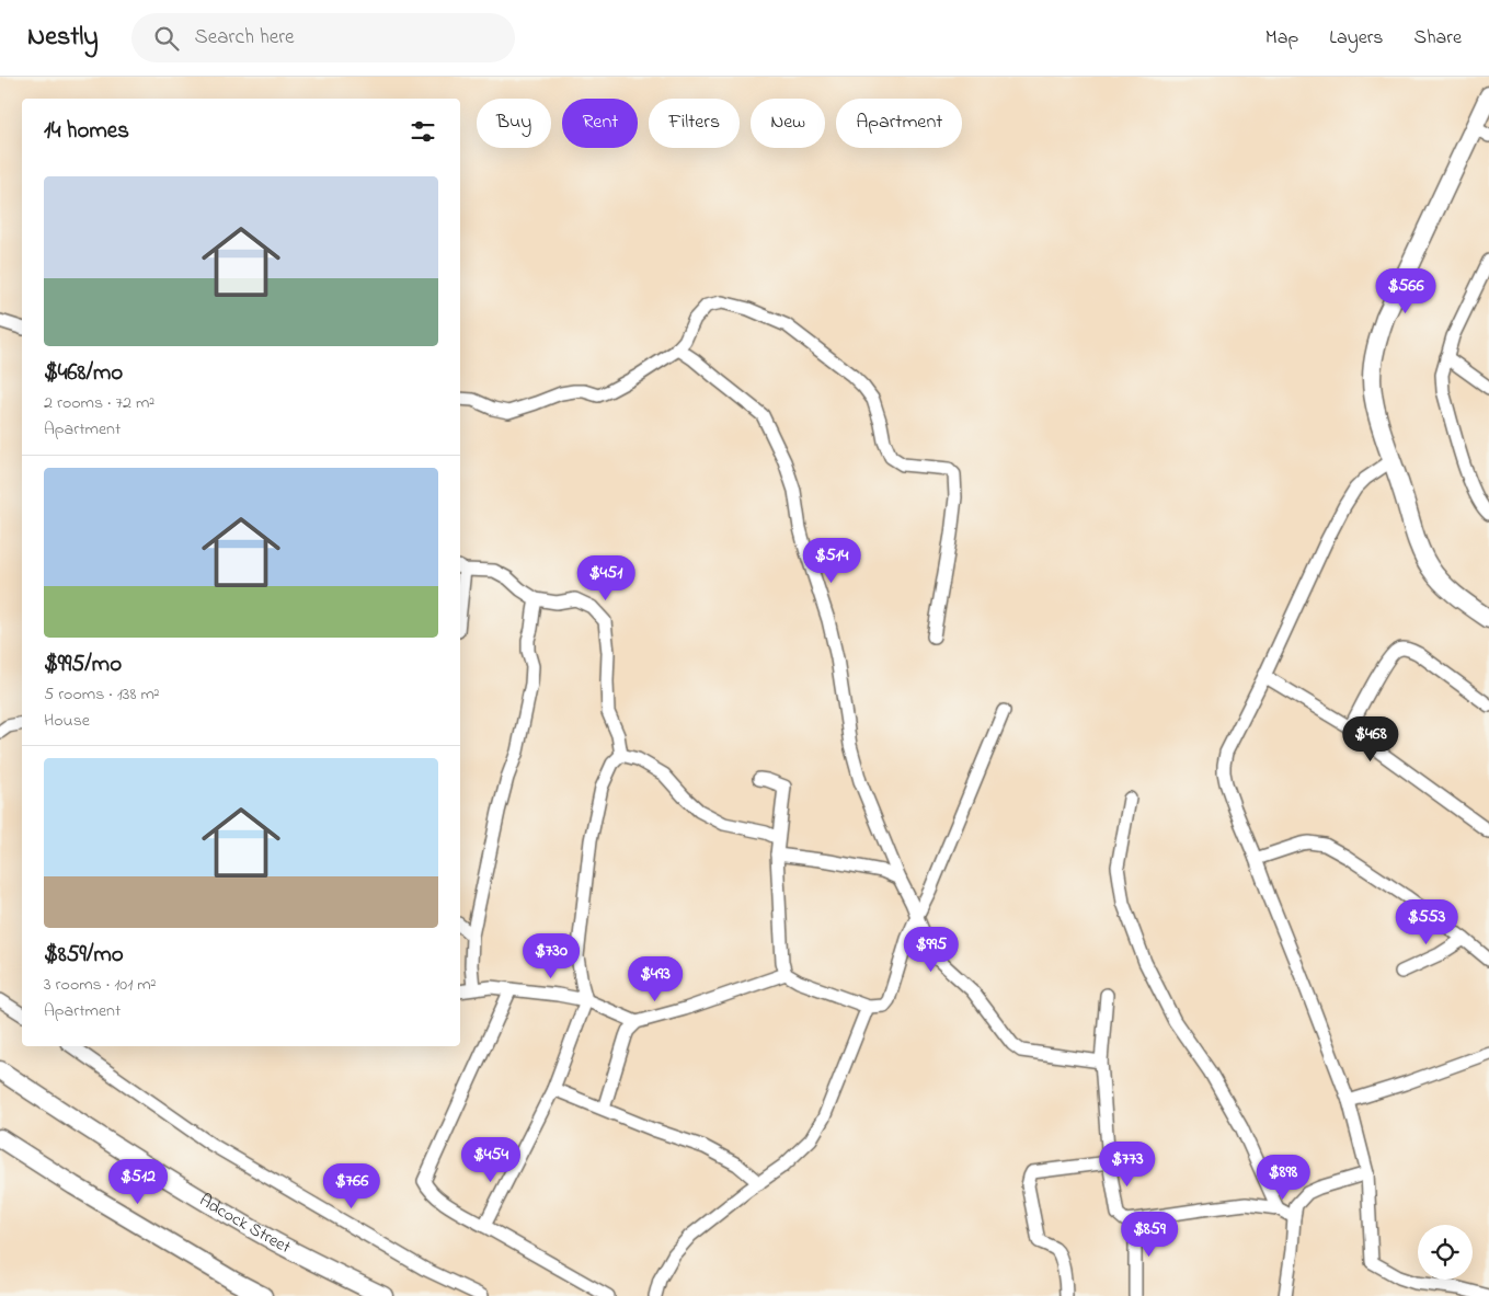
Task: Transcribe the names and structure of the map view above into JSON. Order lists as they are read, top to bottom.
{
  "streets": {
    "main road": ["Adcock Street"]
  },
  "page": {
    "header": "Nestly",
    "search": "Search here",
    "nav": ["Map", "Layers", "Share"],
    "chip": [
      "Buy",
      "Rent",
      "Filters",
      "New",
      "Apartment"
    ],
    "heading": "14 homes",
    "list": [
      {
        "name": "$468/mo",
        "note": "2 rooms · 72 m² · Apartment"
      },
      {
        "name": "$995/mo",
        "note": "5 rooms · 138 m² · House"
      },
      {
        "name": "$859/mo",
        "note": "3 rooms · 101 m² · Apartment"
      }
    ],
    "price": [
      "$566",
      "$514",
      "$451",
      "$468",
      "$553",
      "$995",
      "$730",
      "$493",
      "$454",
      "$773",
      "$898",
      "$512",
      "$766",
      "$859"
    ]
  }
}
